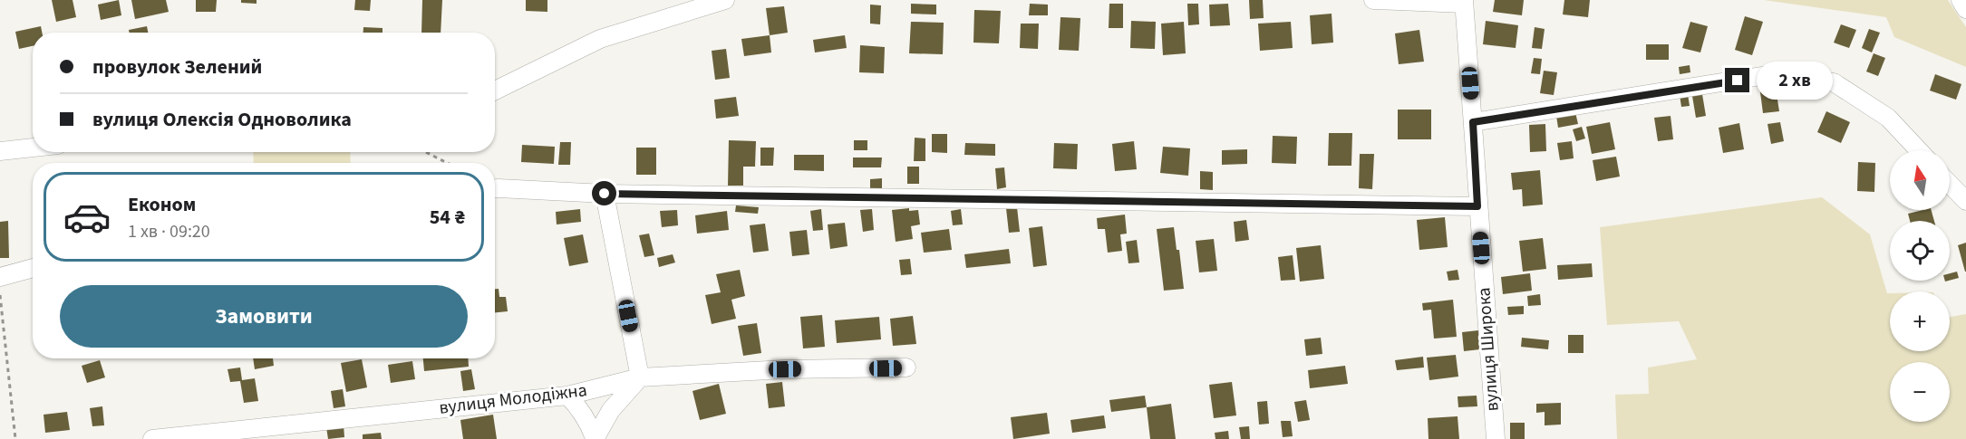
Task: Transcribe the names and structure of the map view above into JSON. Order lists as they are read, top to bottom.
{
  "streets": {
    "street": ["вулиця Широка", "вулиця Молодіжна"]
  },
  "north": "top",
  "page": {
    "banner": ["провулок Зелений", "вулиця Олексія Одноволика"],
    "bubble": "2 хв",
    "map_buttons": ["+", "−"],
    "list": [
      {
        "name": "Економ",
        "note": "1 хв · 09:20",
        "value": "54 ₴"
      }
    ],
    "buttons": "Замовити"
  }
}
